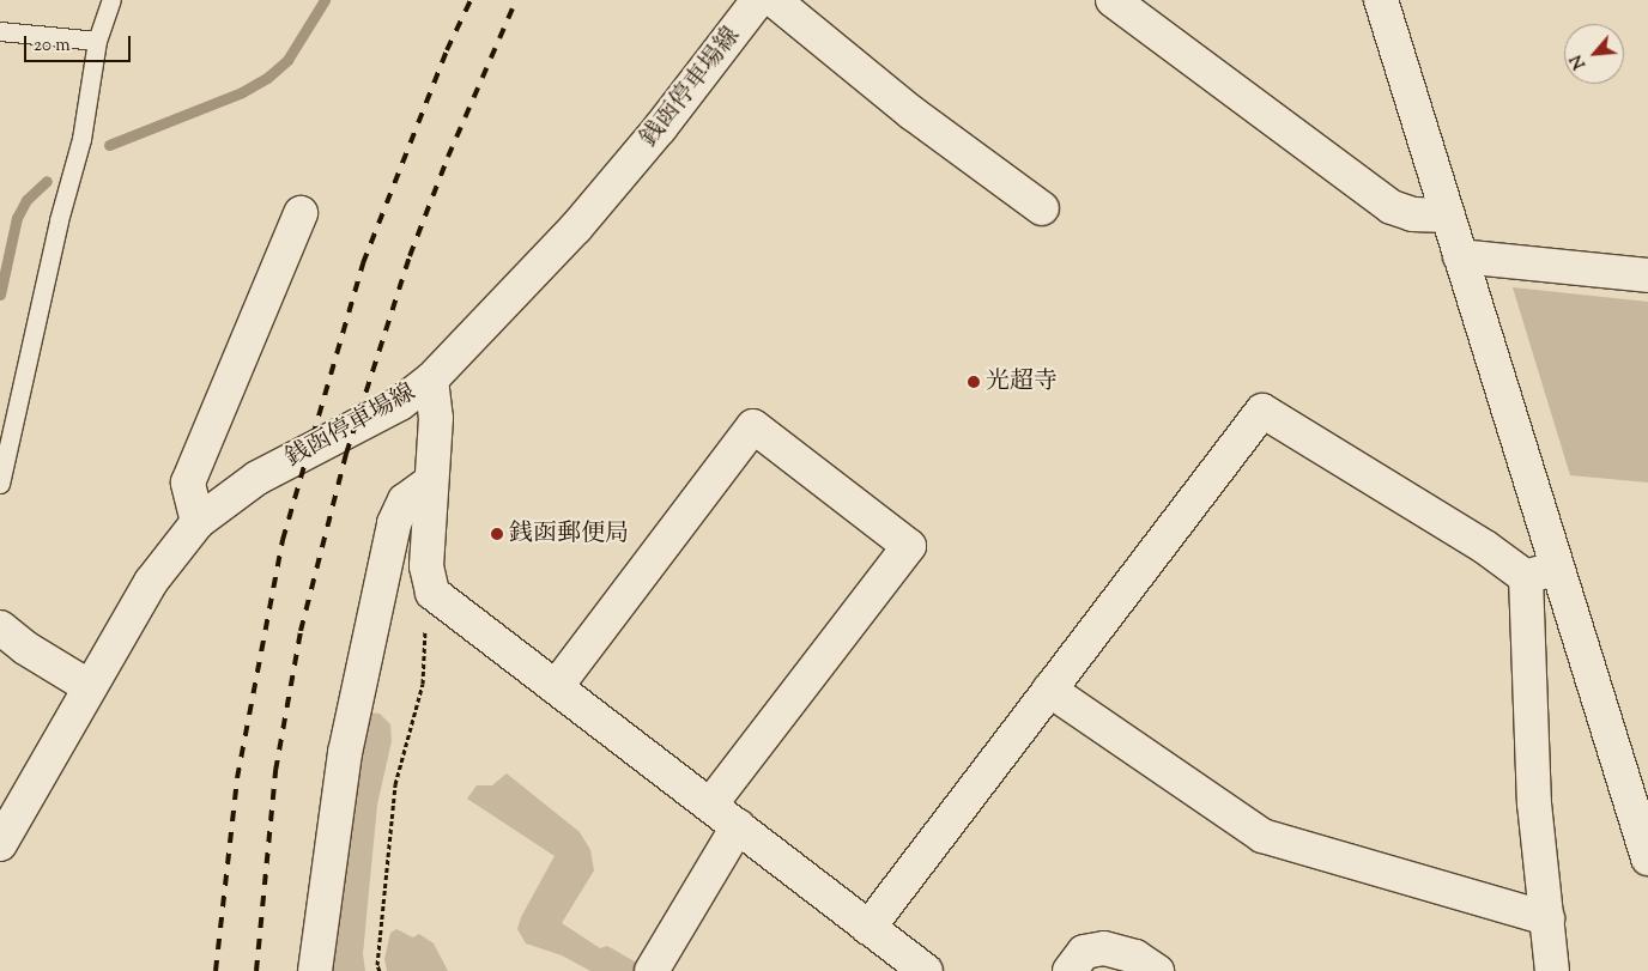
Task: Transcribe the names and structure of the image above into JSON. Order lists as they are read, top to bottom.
{
  "streets": {
    "street": ["銭函停車場線"]
  },
  "places": ["光超寺", "銭函郵便局"],
  "scale_bar": "20 m",
  "north": "bottom left"
}
